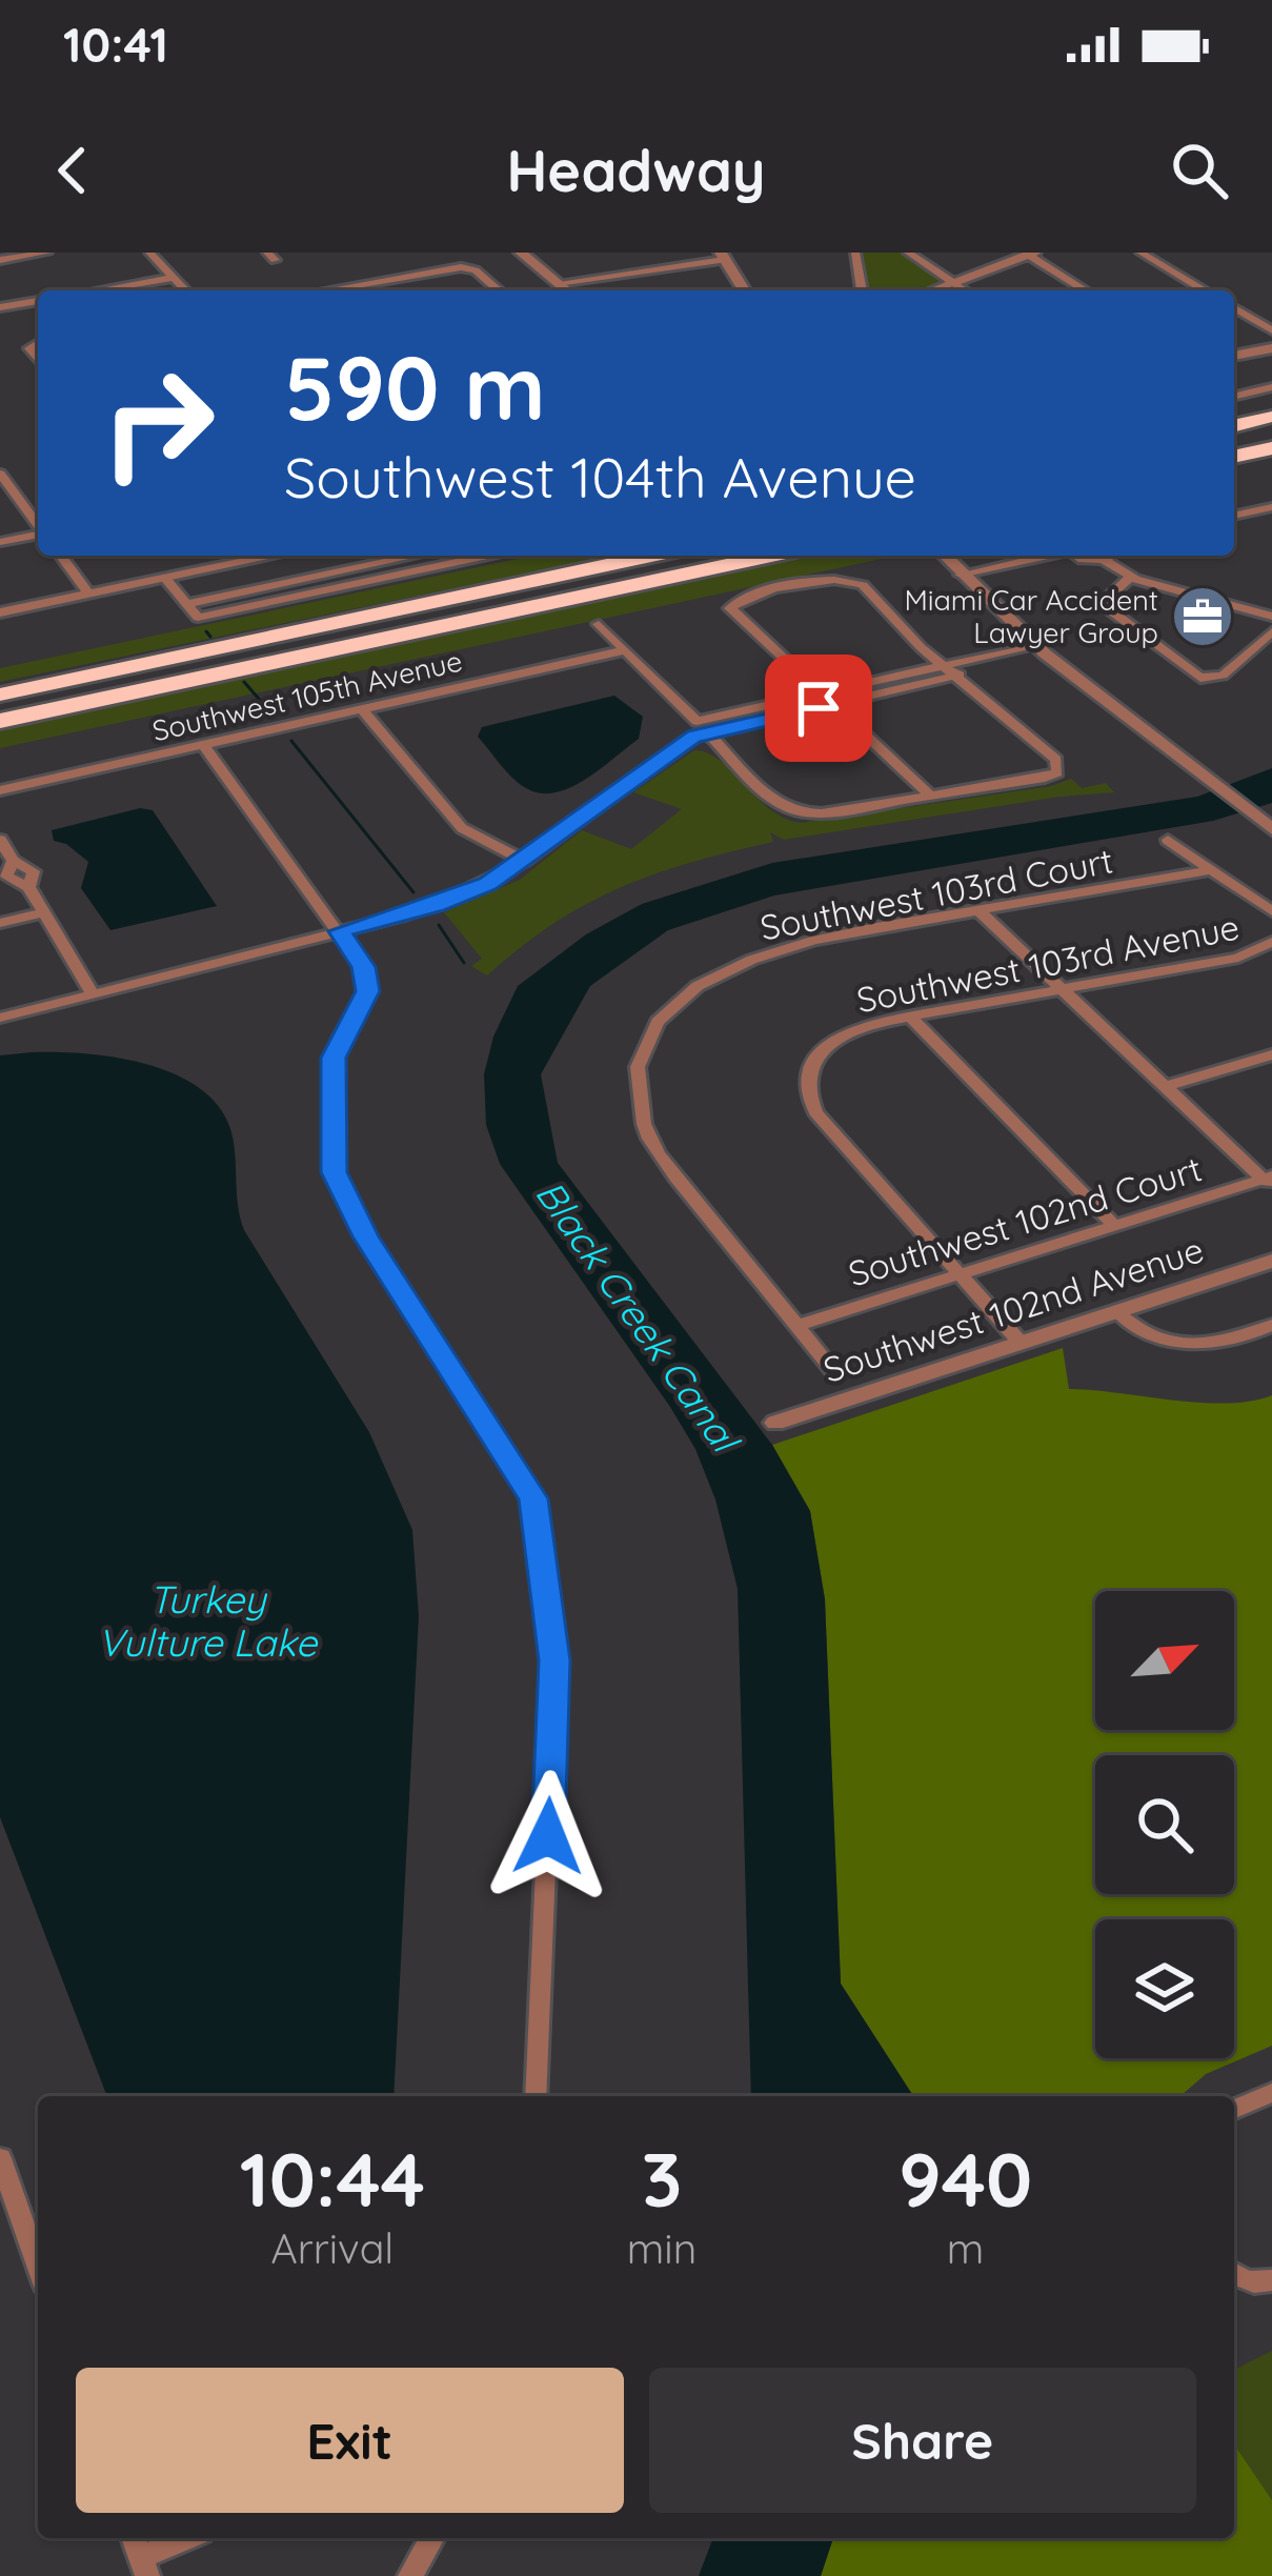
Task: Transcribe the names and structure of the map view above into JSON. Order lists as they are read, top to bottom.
{
  "streets": {
    "street": [
      "Southwest 105th Avenue",
      "Southwest 103rd Court",
      "Southwest 103rd Avenue",
      "Southwest 102nd Court",
      "Southwest 102nd Avenue"
    ]
  },
  "crossings": [
    ["Southwest 103rd Court", "Southwest 102nd Court"],
    ["Southwest 103rd Avenue", "Southwest 102nd Court"]
  ],
  "water": ["Black Creek Canal", "Turkey Vulture Lake"],
  "places": {
    "office": ["Miami Car Accident Lawyer Group"]
  },
  "north": "top right",
  "page": {
    "status": "10:41",
    "header": "Headway",
    "turn": ["590 m", "Southwest 104th Avenue"],
    "eta": [
      "10:44",
      "Arrival",
      "3",
      "min",
      "940",
      "m"
    ],
    "buttons": ["Exit", "Share"]
  }
}
